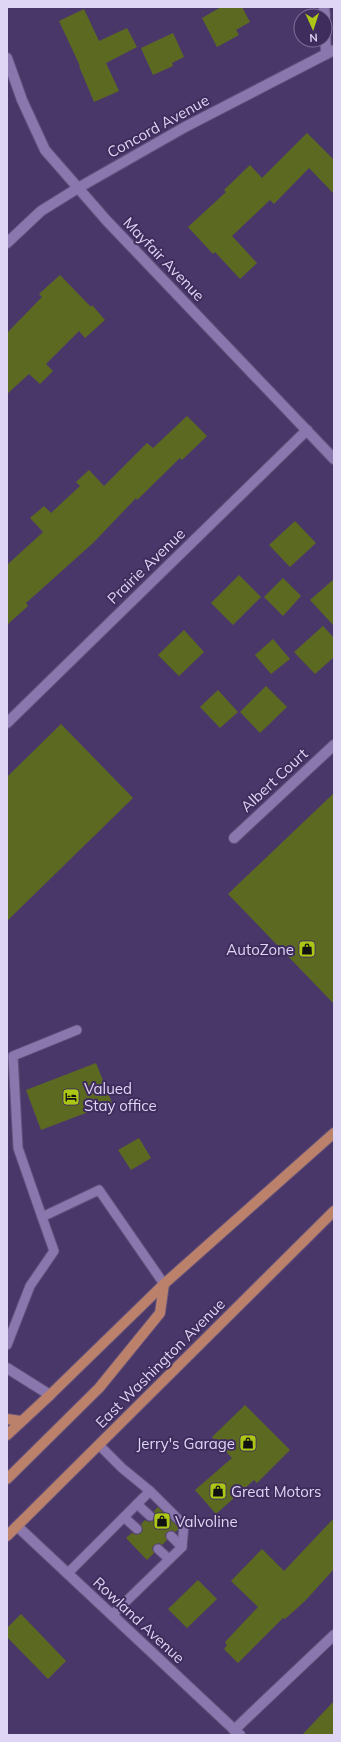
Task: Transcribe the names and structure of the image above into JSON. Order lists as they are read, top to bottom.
{
  "streets": {
    "main road": ["East Washington Avenue"],
    "street": [
      "Concord Avenue",
      "Mayfair Avenue",
      "Prairie Avenue",
      "Albert Court",
      "Rowland Avenue"
    ]
  },
  "crossings": [
    ["Concord Avenue", "Mayfair Avenue"],
    ["Mayfair Avenue", "Prairie Avenue"],
    ["East Washington Avenue", "Rowland Avenue"]
  ],
  "places": {
    "shop": [
      "AutoZone",
      "Jerry's Garage",
      "Great Motors",
      "Valvoline"
    ],
    "hotel": ["Valued Stay office"]
  },
  "north": "bottom"
}
